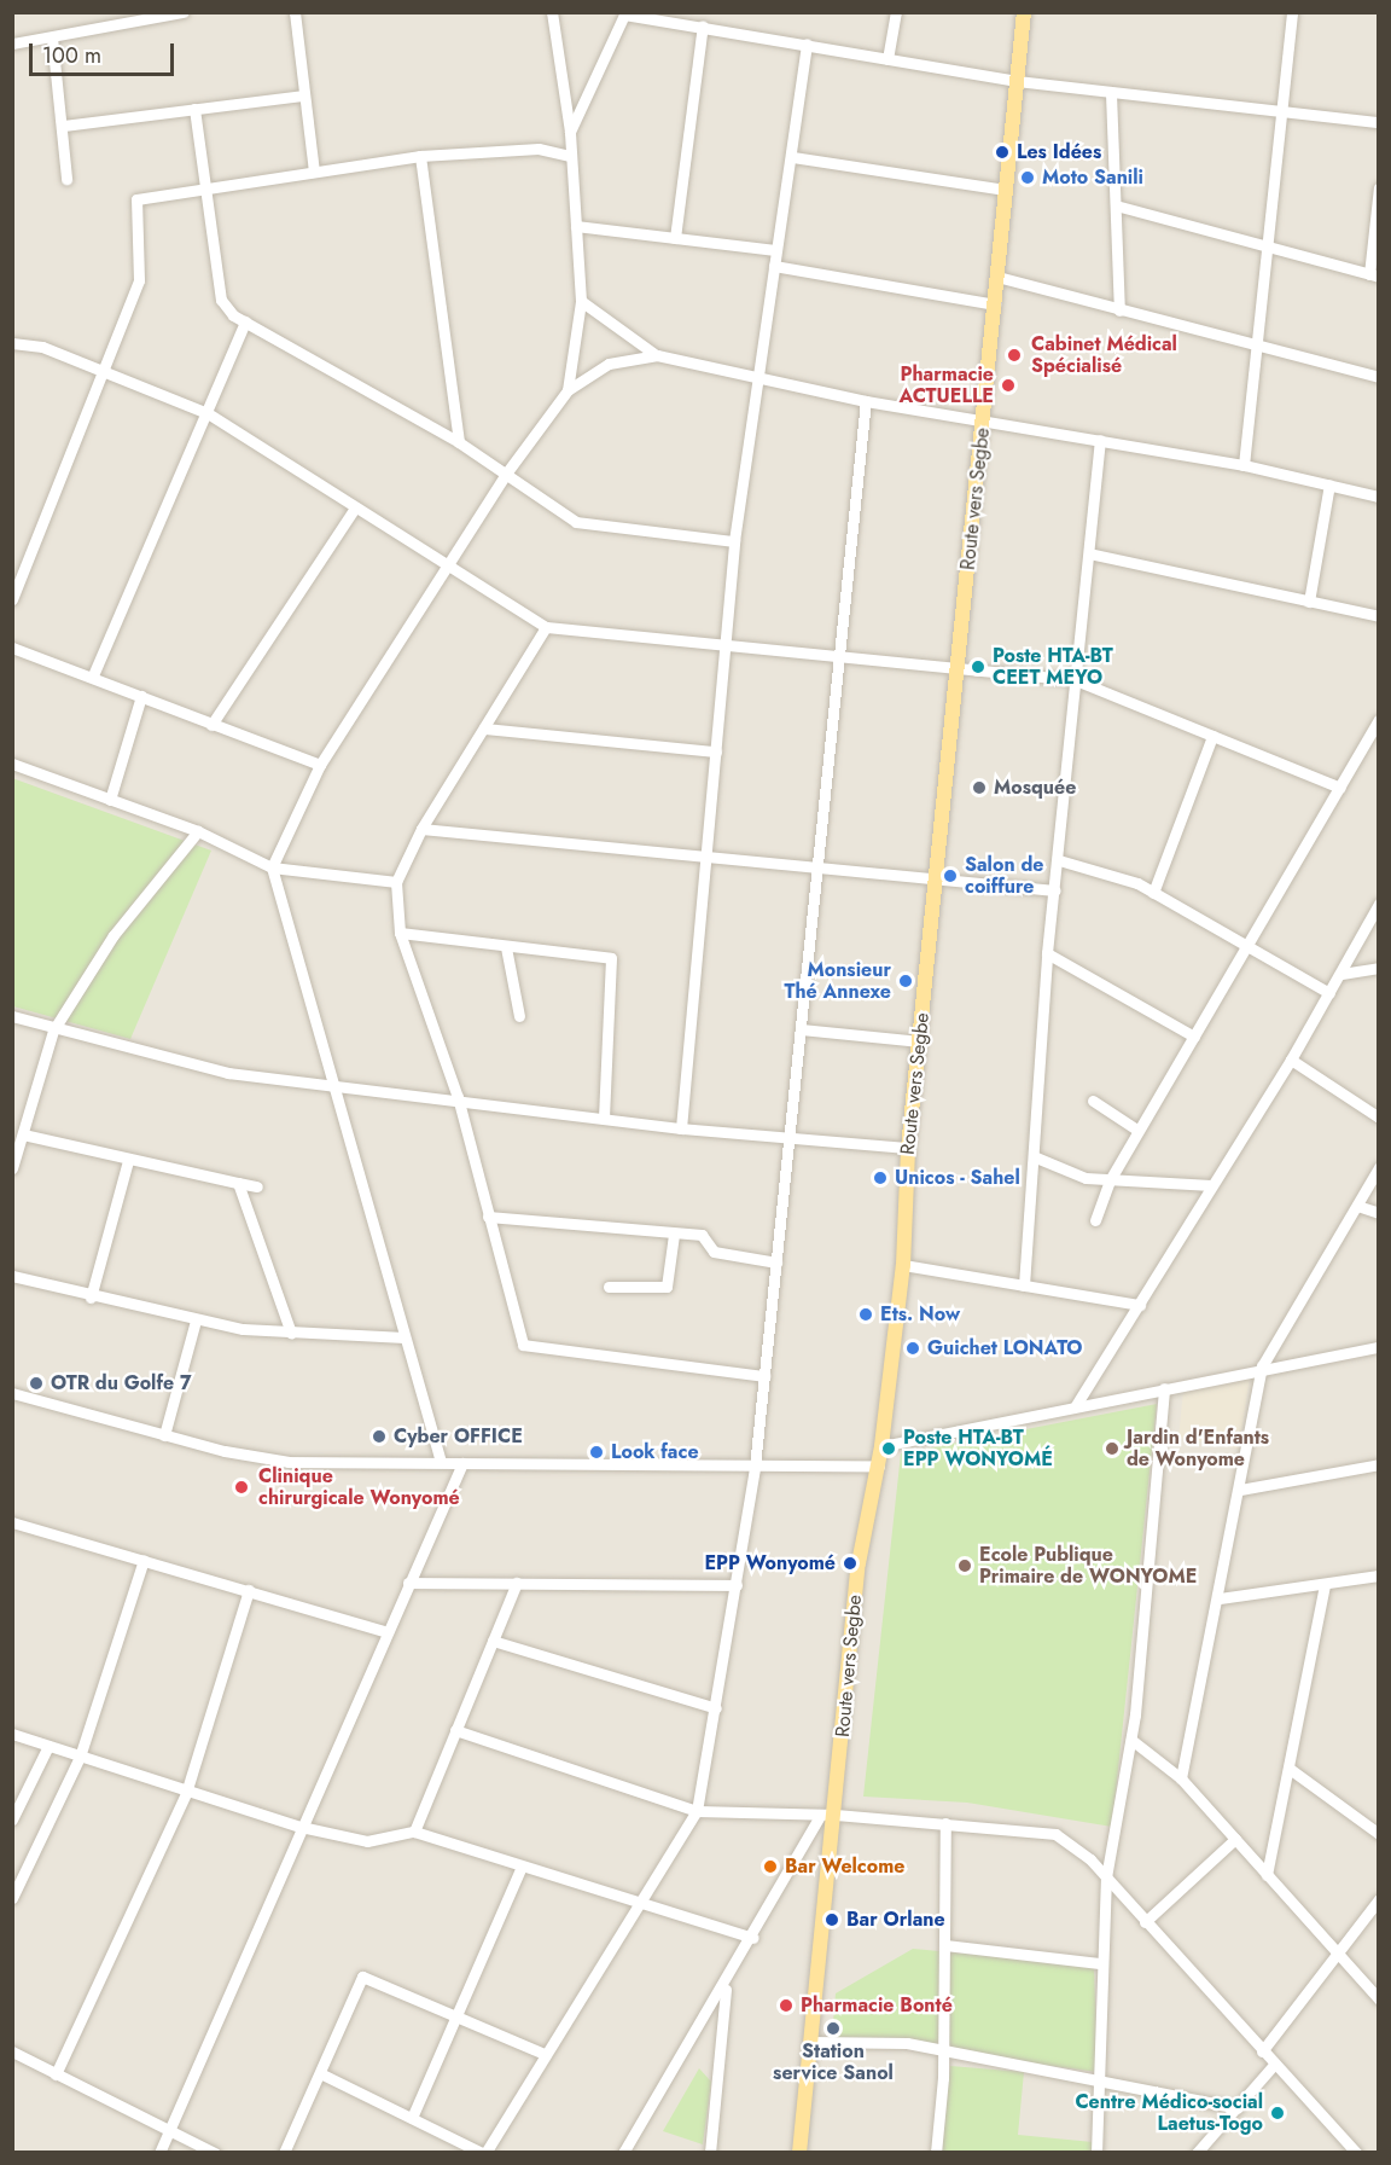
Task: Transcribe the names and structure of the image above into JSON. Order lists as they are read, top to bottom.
{
  "streets": {
    "main road": ["Route vers Segbe"]
  },
  "places": [
    "Les Idées",
    "Moto Sanili",
    "Cabinet Médical Spécialisé",
    "Pharmacie ACTUELLE",
    "Poste HTA-BT CEET MEYO",
    "Mosquée",
    "Salon de coiffure",
    "Monsieur Thé Annexe",
    "Unicos - Sahel",
    "Ets. Now",
    "Guichet LONATO",
    "OTR du Golfe 7",
    "Cyber OFFICE",
    "Poste HTA-BT EPP WONYOMÉ",
    "Jardin d'Enfants de Wonyome",
    "Look face",
    "Clinique chirurgicale Wonyomé",
    "EPP Wonyomé",
    "Ecole Publique Primaire de WONYOME",
    "Bar Welcome",
    "Bar Orlane",
    "Pharmacie Bonté",
    "Station service Sanol",
    "Centre Médico-social Laetus-Togo"
  ],
  "scale_bar": "100 m"
}
